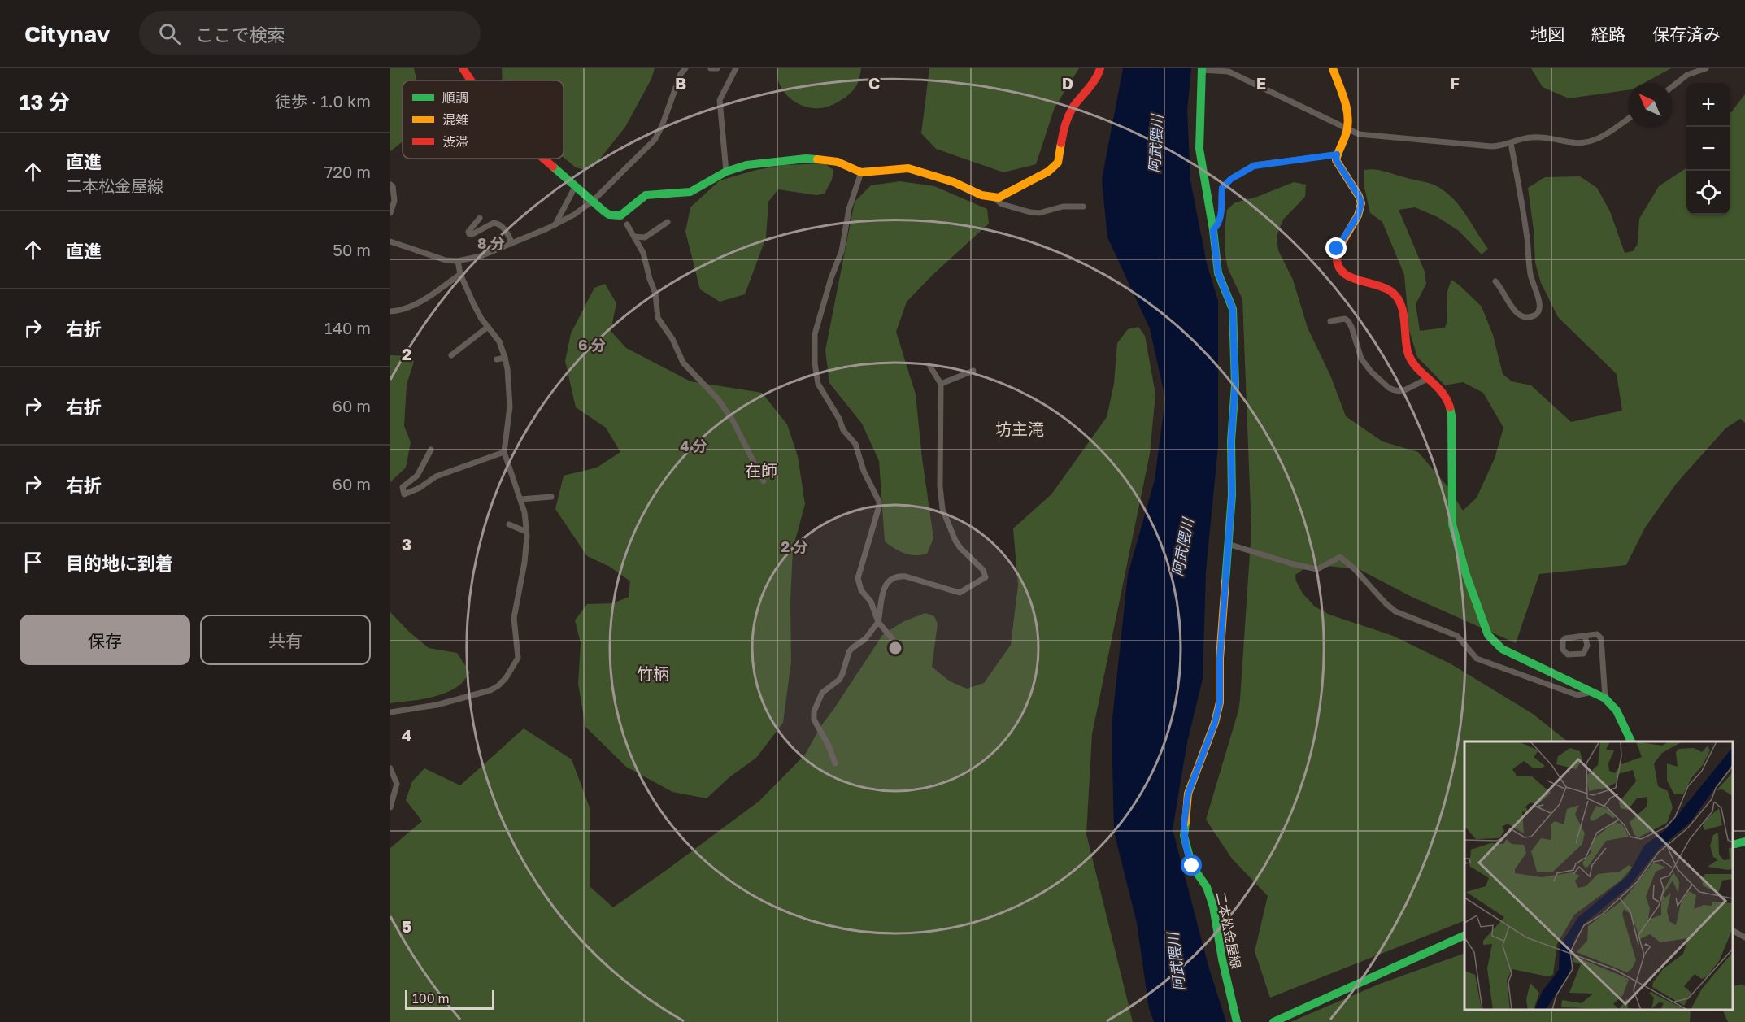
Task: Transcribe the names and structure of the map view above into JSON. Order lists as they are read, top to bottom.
{
  "streets": {
    "street": ["二本松金屋線"]
  },
  "districts": ["坊主滝", "在師", "竹柄"],
  "water": ["阿武隈川"],
  "legend": ["順調", "混雑", "渋滞"],
  "scale_bar": "100 m",
  "north": "top left",
  "page": {
    "header": "Citynav",
    "search": "ここで検索",
    "nav": ["地図", "経路", "保存済み"],
    "heading": ["13 分", "徒歩 · 1.0 km"],
    "map_buttons": ["+", "−"],
    "list": [
      ["直進", "二本松金屋線", "720 m"],
      ["直進", "50 m"],
      ["右折", "140 m"],
      ["右折", "60 m"],
      ["右折", "60 m"],
      "目的地に到着"
    ],
    "buttons": ["保存", "共有"],
    "scale": "100 m"
  },
  "grid": {
    "columns": [
      "B",
      "C",
      "D",
      "E",
      "F"
    ],
    "rows": [
      "2",
      "3",
      "4",
      "5"
    ]
  },
  "rings": [
    "8 分",
    "6 分",
    "4 分",
    "2 分"
  ]
}
